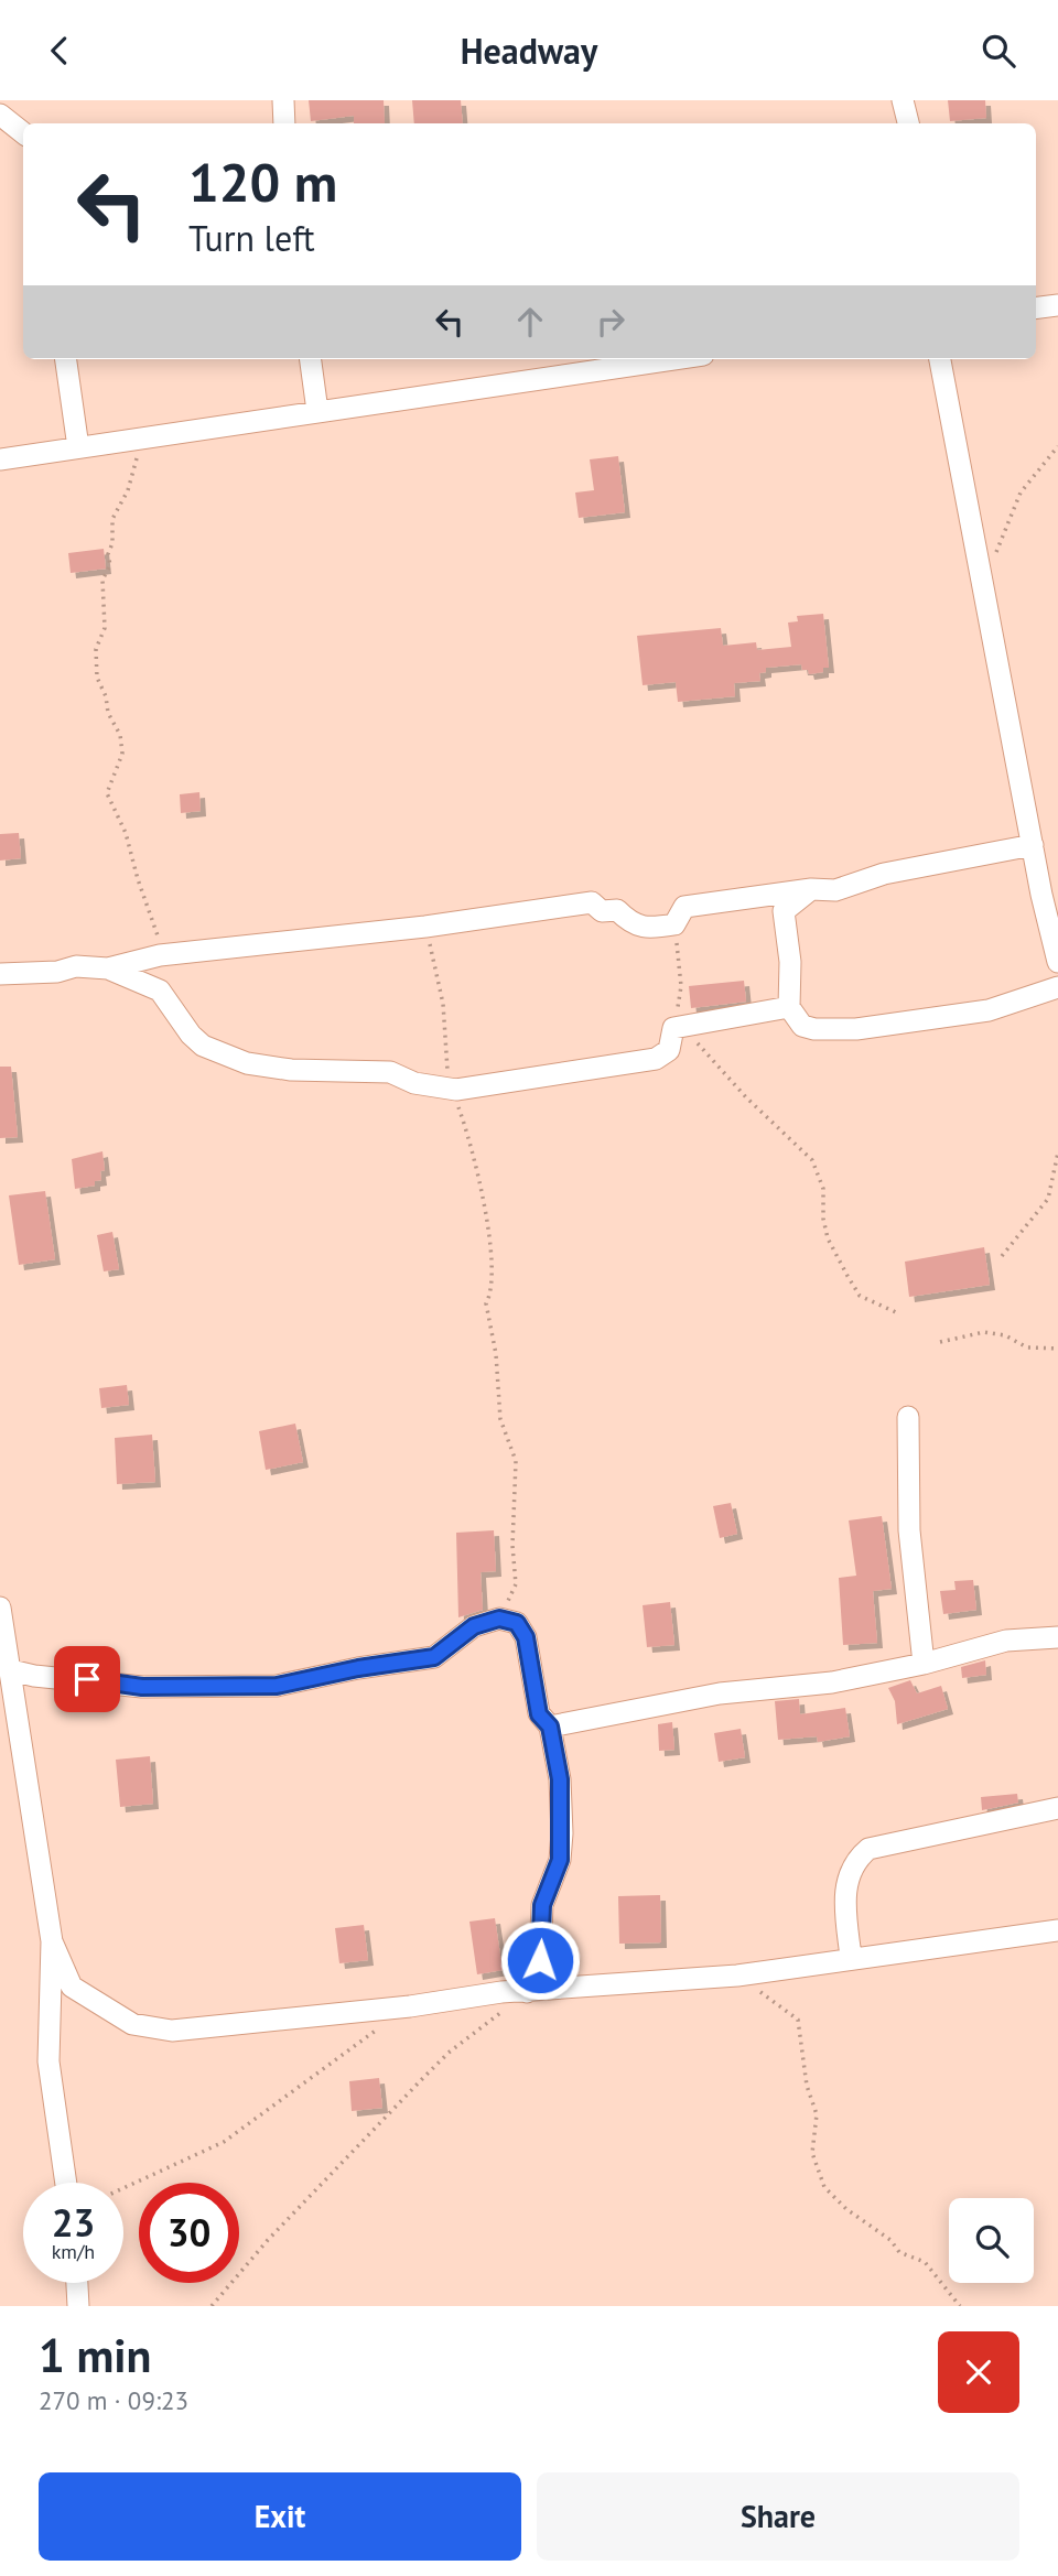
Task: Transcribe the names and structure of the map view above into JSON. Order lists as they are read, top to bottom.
{
  "page": {
    "header": "Headway",
    "turn": ["120 m", "Turn left"],
    "speed": "23 km/h",
    "limit": "30",
    "heading": ["1 min", "270 m · 09:23"],
    "buttons": ["Exit", "Share"]
  }
}
